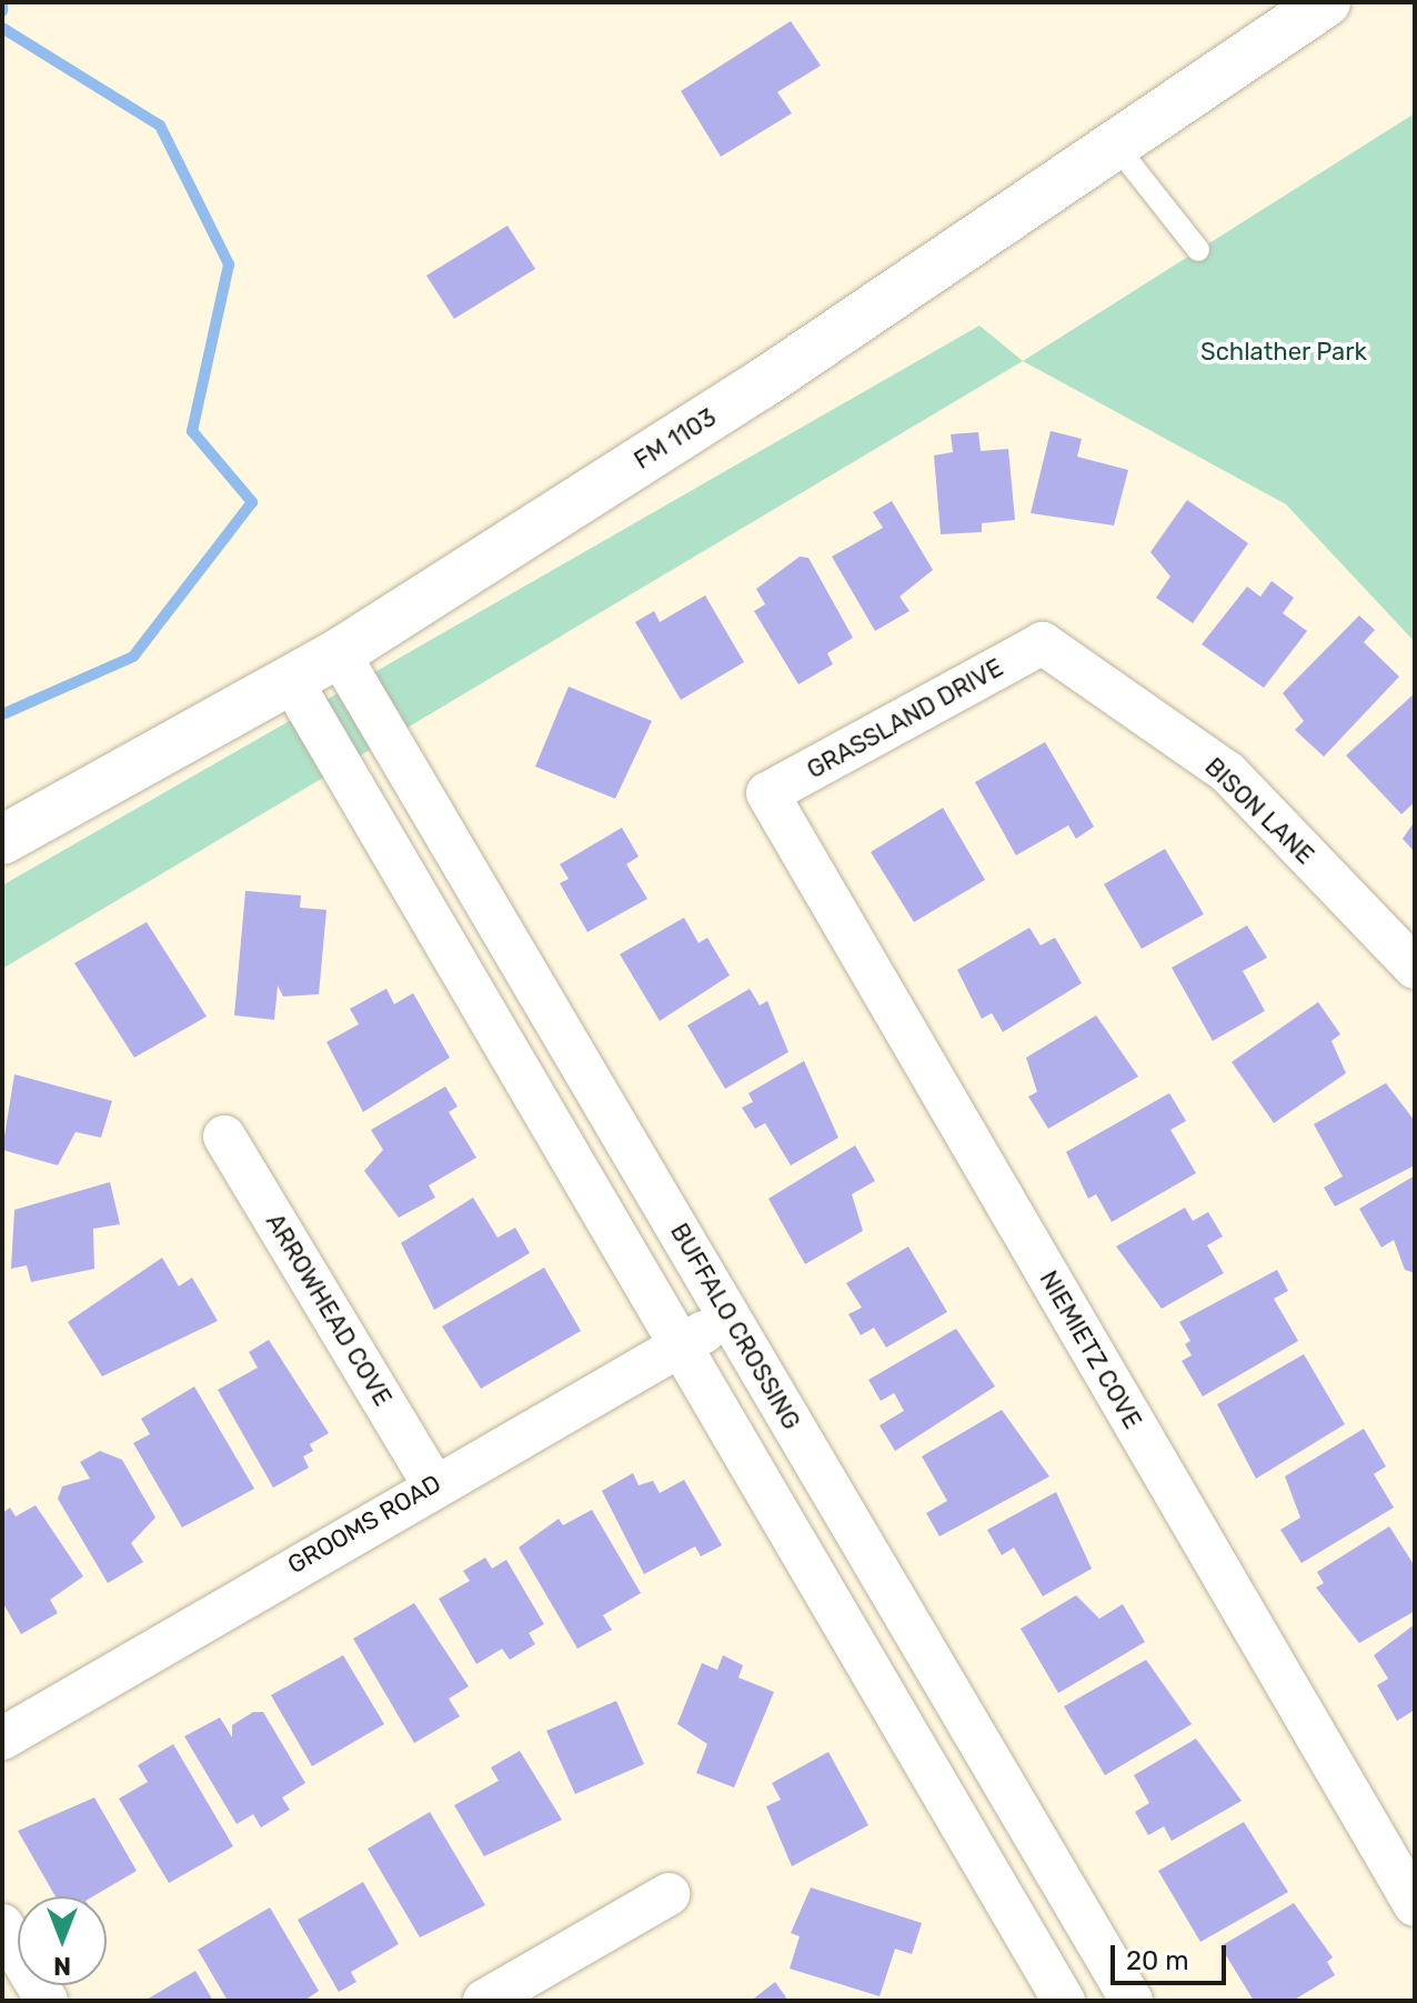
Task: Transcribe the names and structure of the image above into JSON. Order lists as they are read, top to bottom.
{
  "streets": {
    "main road": ["FM 1103"],
    "street": [
      "GRASSLAND DRIVE",
      "BISON LANE",
      "ARROWHEAD COVE",
      "BUFFALO CROSSING",
      "NIEMIETZ COVE",
      "GROOMS ROAD"
    ]
  },
  "crossings": [
    ["FM 1103", "BUFFALO CROSSING"],
    ["GRASSLAND DRIVE", "BISON LANE"],
    ["GRASSLAND DRIVE", "NIEMIETZ COVE"],
    ["ARROWHEAD COVE", "GROOMS ROAD"],
    ["BUFFALO CROSSING", "GROOMS ROAD"]
  ],
  "parks": ["Schlather Park"],
  "scale_bar": "20 m",
  "north": "bottom"
}
